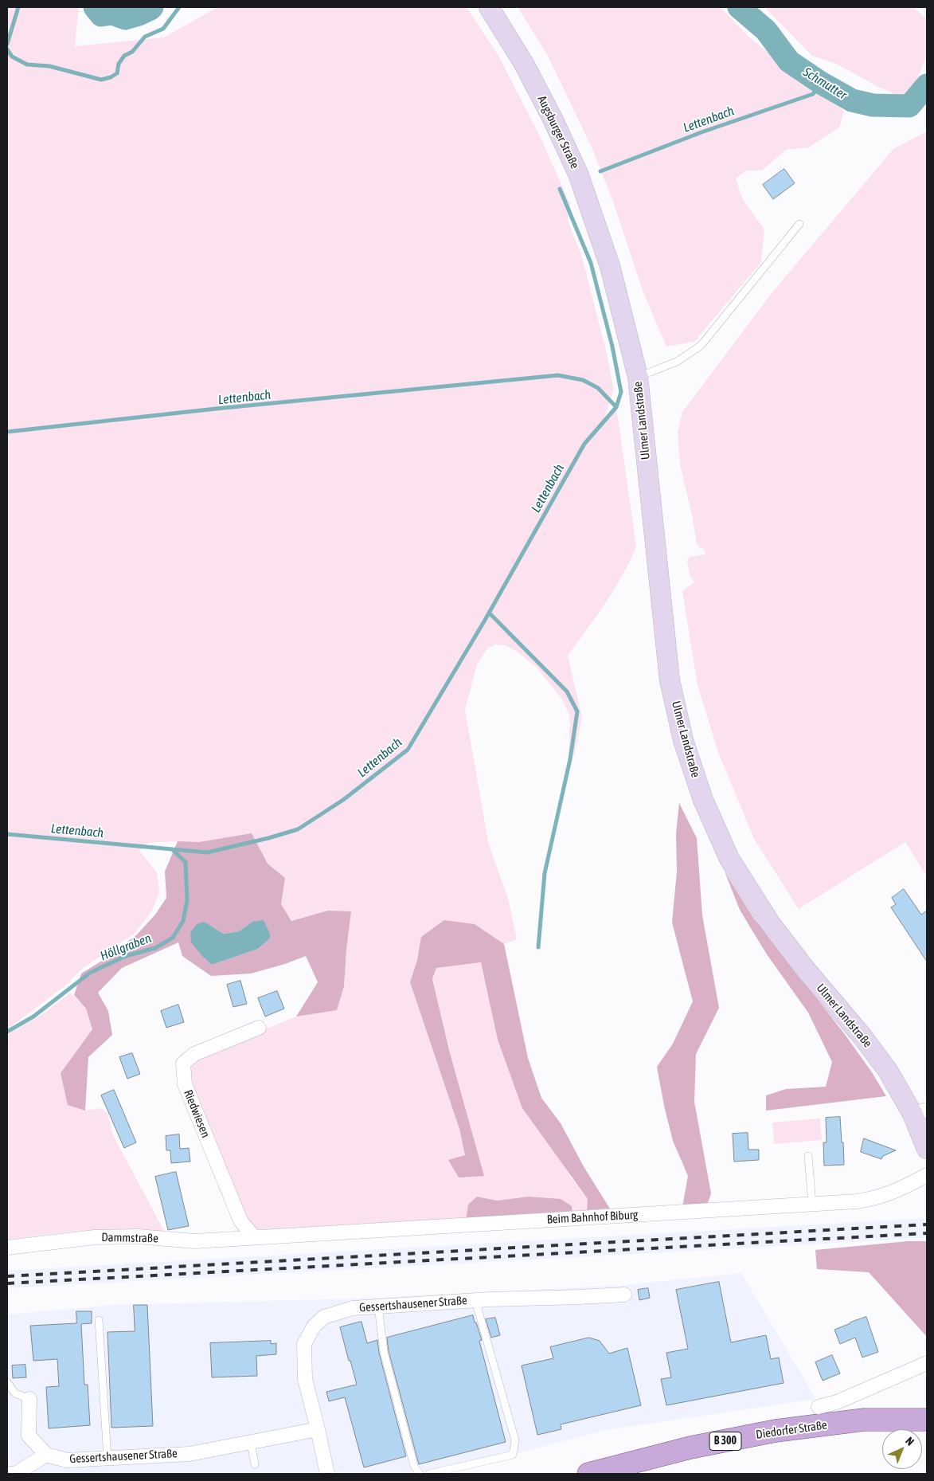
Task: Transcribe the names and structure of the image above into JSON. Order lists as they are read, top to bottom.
{
  "streets": {
    "main road": [
      "Augsburger Straße",
      "Ulmer Landstraße",
      "Diedorfer Straße",
      "B 300"
    ],
    "street": [
      "Riedwiesen",
      "Beim Bahnhof Biburg",
      "Dammstraße",
      "Gessertshausener Straße"
    ]
  },
  "crossings": [
    ["Augsburger Straße", "Ulmer Landstraße"],
    ["Riedwiesen", "Beim Bahnhof Biburg"],
    ["Riedwiesen", "Dammstraße"],
    ["Beim Bahnhof Biburg", "Dammstraße"]
  ],
  "water": ["Schmutter", "Lettenbach", "Höllgraben"],
  "north": "top right"
}
